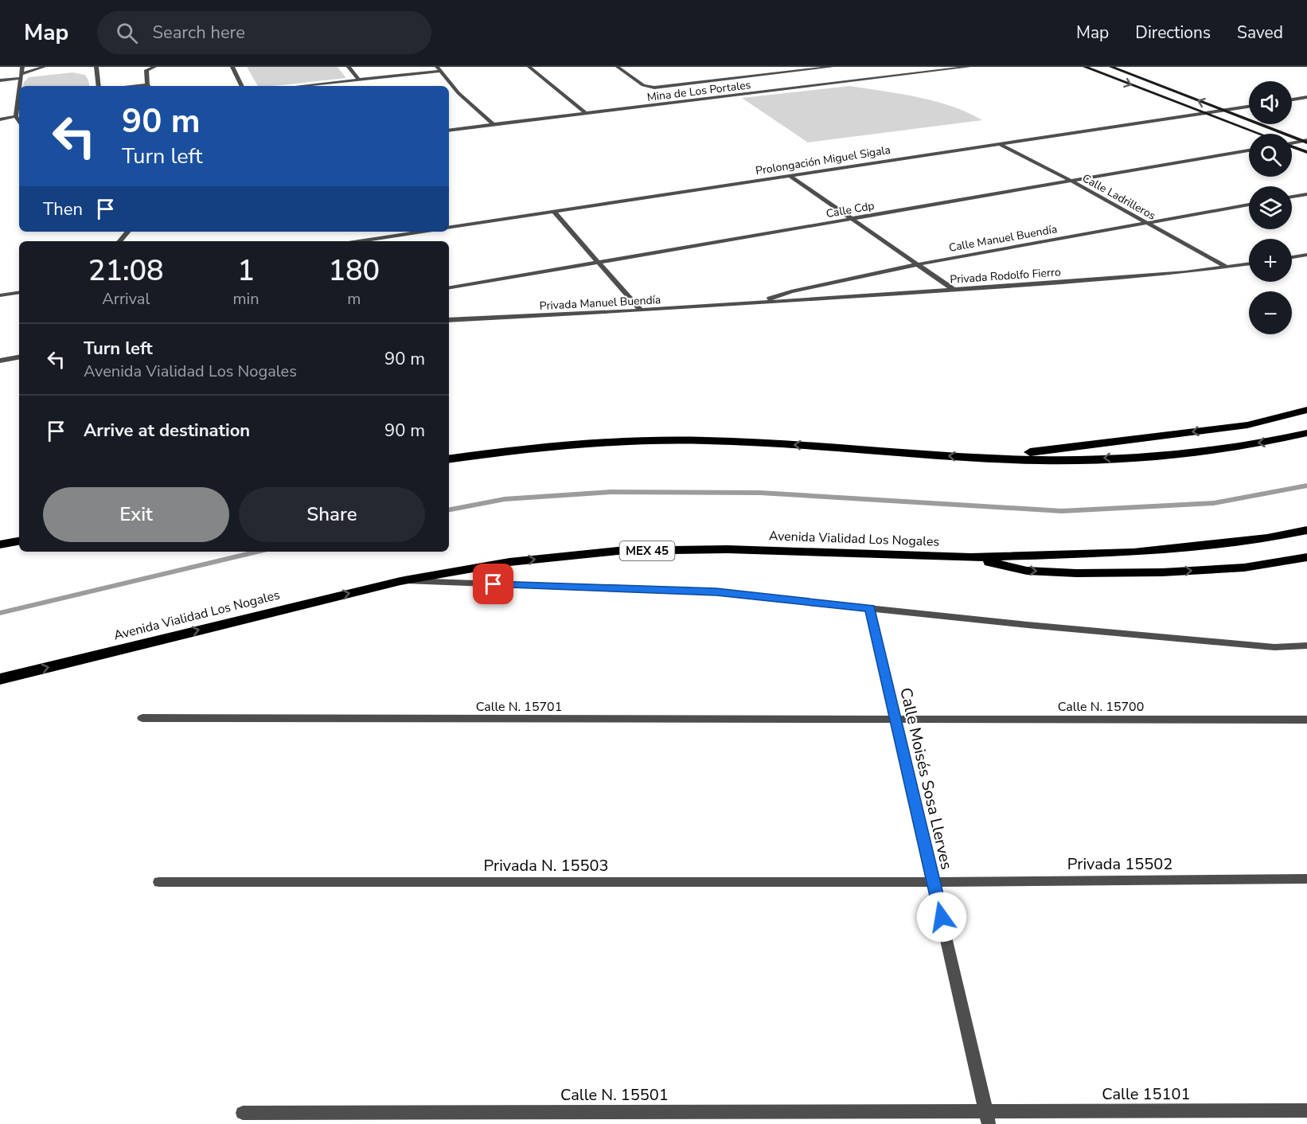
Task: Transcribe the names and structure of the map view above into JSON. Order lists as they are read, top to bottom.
{
  "streets": {
    "highway": ["Avenida Vialidad Los Nogales", "MEX 45"],
    "street": [
      "Mina de Los Portales",
      "Prolongación Miguel Sigala",
      "Calle Ladrilleros",
      "Calle Cdp",
      "Calle Manuel Buendía",
      "Privada Rodolfo Fierro",
      "Privada Manuel Buendía",
      "Calle N. 15701",
      "Calle N. 15700",
      "Calle Moisés Sosa Llerves",
      "Privada 15502",
      "Privada N. 15503",
      "Calle 15101",
      "Calle N. 15501"
    ]
  },
  "crossings": [
    ["Prolongación Miguel Sigala", "Calle Ladrilleros"],
    ["Calle Ladrilleros", "Calle Cdp"],
    ["Calle Ladrilleros", "Calle Manuel Buendía"],
    ["Calle Ladrilleros", "Privada Rodolfo Fierro"],
    ["Calle Manuel Buendía", "Privada Rodolfo Fierro"],
    ["Calle Manuel Buendía", "Privada Manuel Buendía"],
    ["Privada Rodolfo Fierro", "Privada Manuel Buendía"],
    ["Avenida Vialidad Los Nogales", "Calle Moisés Sosa Llerves"],
    ["Calle N. 15701", "Calle N. 15700"],
    ["Calle N. 15701", "Calle Moisés Sosa Llerves"],
    ["Calle N. 15700", "Calle Moisés Sosa Llerves"],
    ["Calle Moisés Sosa Llerves", "Privada 15502"],
    ["Calle Moisés Sosa Llerves", "Privada N. 15503"],
    ["Calle Moisés Sosa Llerves", "Calle 15101"],
    ["Calle Moisés Sosa Llerves", "Calle N. 15501"],
    ["Privada 15502", "Privada N. 15503"],
    ["Calle 15101", "Calle N. 15501"]
  ],
  "page": {
    "header": "Map",
    "search": "Search here",
    "nav": ["Map", "Directions", "Saved"],
    "map_buttons": ["+", "−"],
    "turn": ["90 m", "Turn left"],
    "then": "Then",
    "eta": [
      "21:08",
      "Arrival",
      "1",
      "min",
      "180",
      "m"
    ],
    "list": [
      {
        "name": "Turn left",
        "note": "Avenida Vialidad Los Nogales",
        "value": "90 m"
      },
      {
        "name": "Arrive at destination",
        "value": "90 m"
      }
    ],
    "buttons": ["Exit", "Share"]
  }
}
